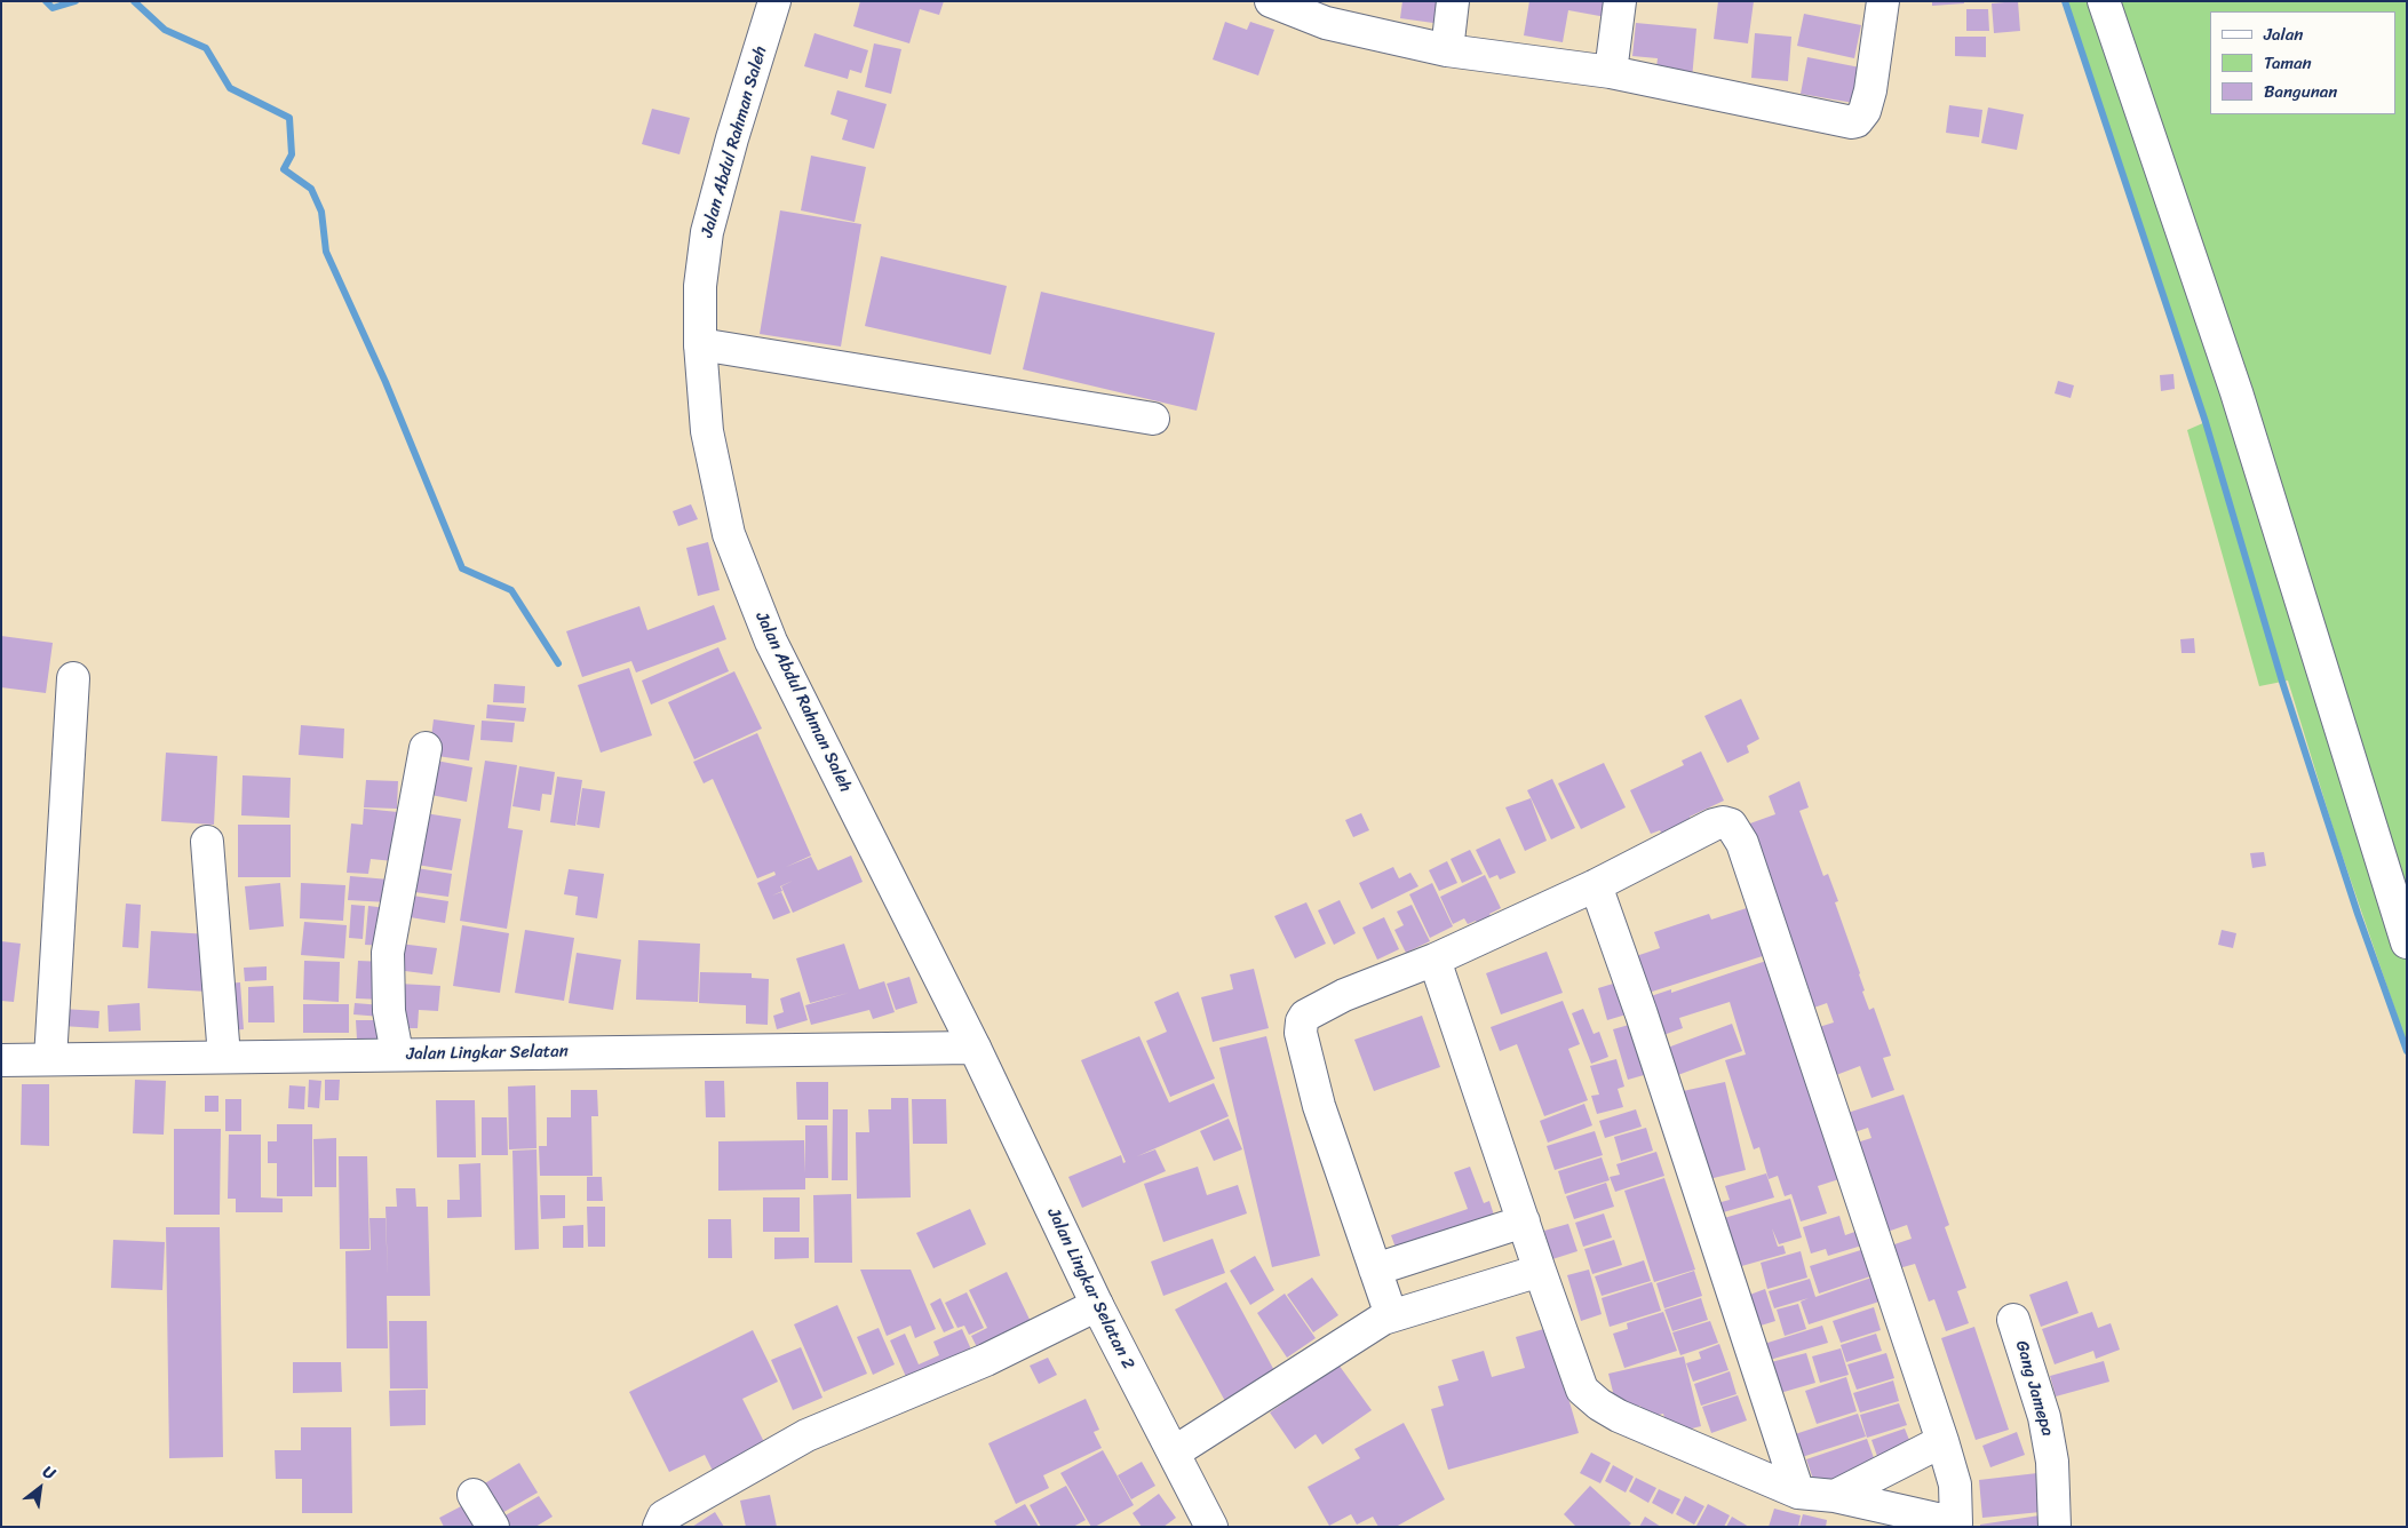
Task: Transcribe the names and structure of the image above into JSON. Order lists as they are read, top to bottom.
{
  "streets": {
    "main road": [
      "Jalan Abdul Rahman Saleh",
      "Jalan Lingkar Selatan",
      "Jalan Lingkar Selatan 2",
      "Gang Jamepa"
    ]
  },
  "crossings": [
    ["Jalan Abdul Rahman Saleh", "Jalan Lingkar Selatan"],
    ["Jalan Abdul Rahman Saleh", "Jalan Lingkar Selatan 2"],
    ["Jalan Lingkar Selatan", "Jalan Lingkar Selatan 2"]
  ],
  "legend": ["Jalan", "Taman", "Bangunan"],
  "north": "top right"
}
